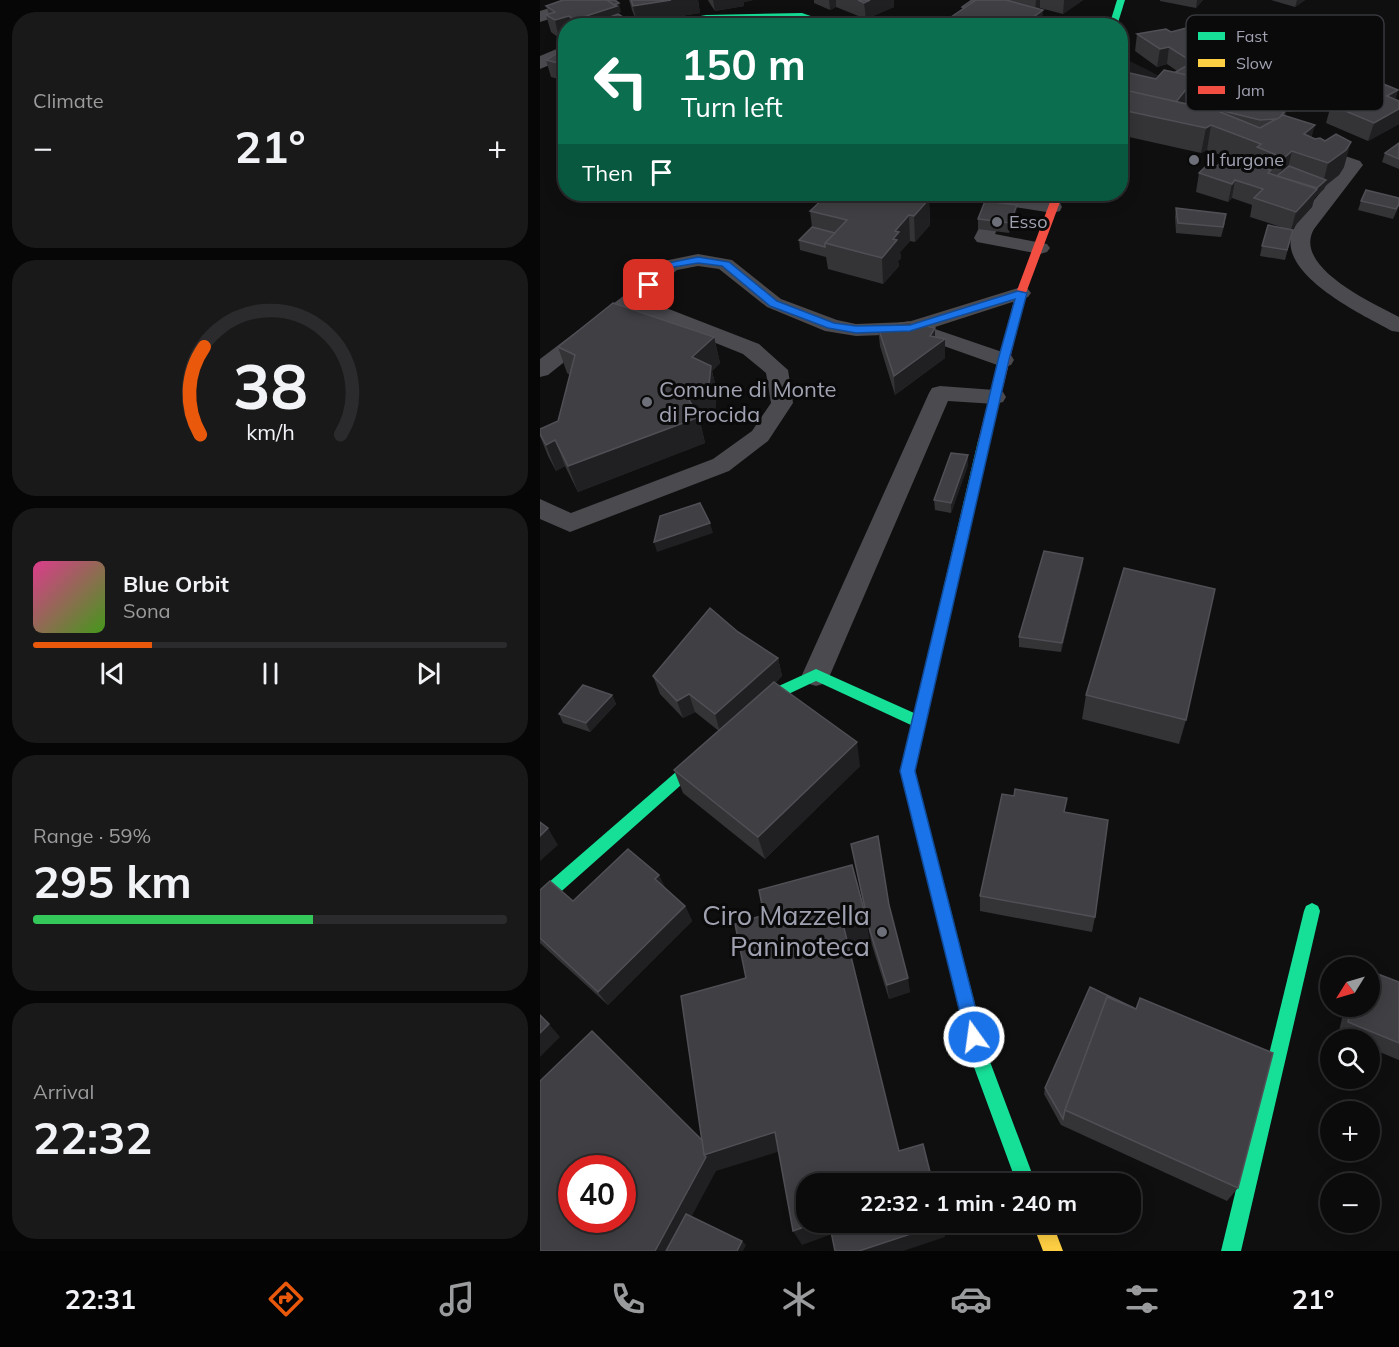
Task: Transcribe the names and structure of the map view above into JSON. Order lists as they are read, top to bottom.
{
  "places": [
    "Il furgone",
    "Esso",
    "Comune di Monte di Procida",
    "Ciro Mazzella Paninoteca"
  ],
  "legend": ["Fast", "Slow", "Jam"],
  "north": "bottom left",
  "page": {
    "tile": [
      "Climate",
      ["Range · 59%", "295 km"],
      ["Arrival", "22:32"]
    ],
    "turn": ["150 m", "Turn left"],
    "heat": ["−", "21°", "+"],
    "then": "Then",
    "song": ["Blue Orbit", "Sona"],
    "map_buttons": ["+", "−"],
    "limit": "40",
    "trip": "22:32 · 1 min · 240 m",
    "tabs": ["22:31", "21°"],
    "gauge": ["38", "km/h"]
  }
}
